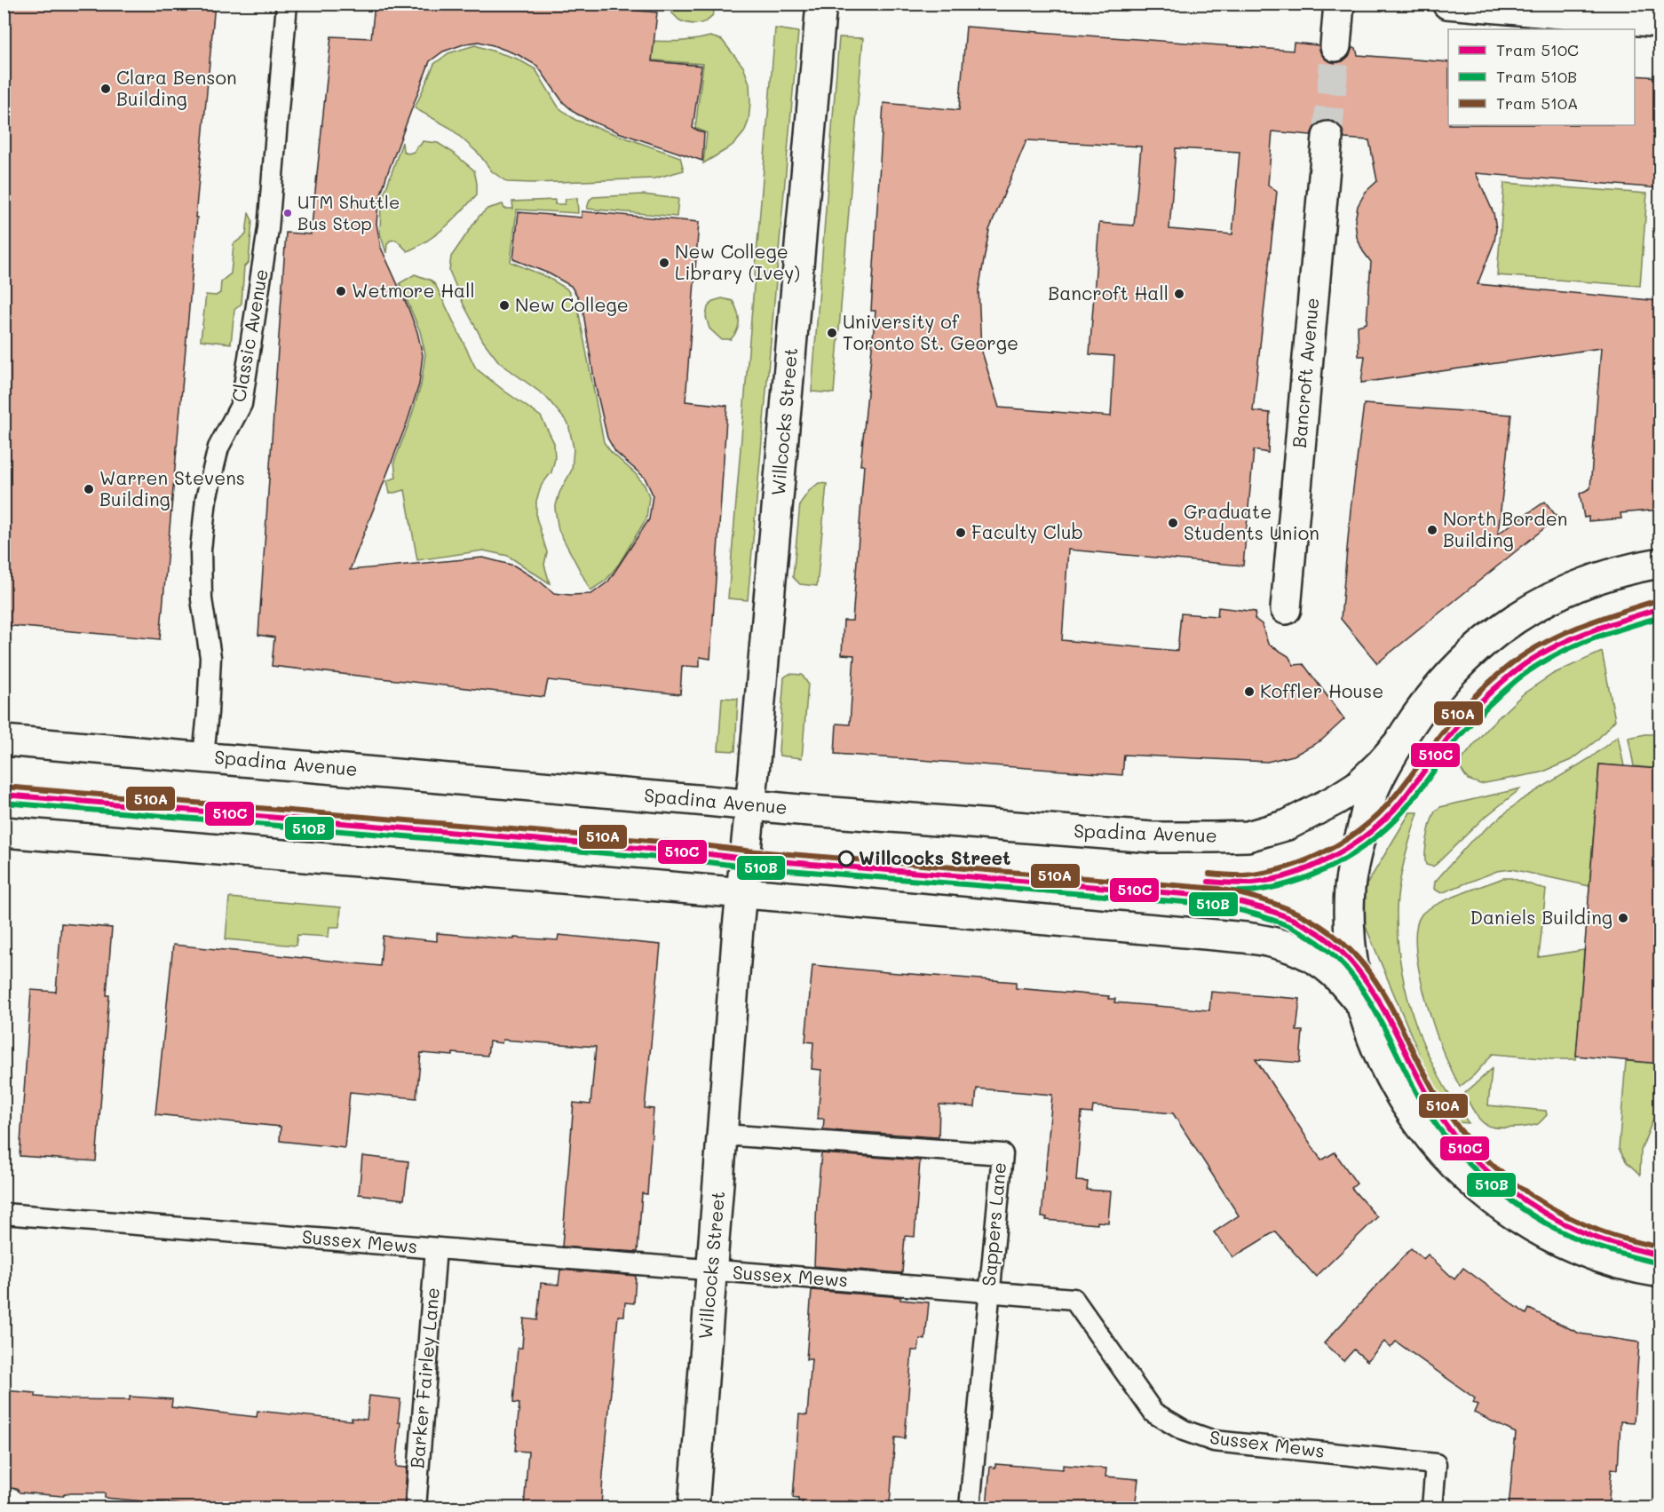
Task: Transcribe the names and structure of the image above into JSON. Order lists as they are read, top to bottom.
{
  "streets": {
    "main road": ["Bancroft Avenue", "Willcocks Street", "Spadina Avenue"],
    "lane": [
      "Classic Avenue",
      "Sappers Lane",
      "Sussex Mews",
      "Barker Fairley Lane"
    ]
  },
  "crossings": [
    ["Classic Avenue", "Spadina Avenue"],
    ["Willcocks Street", "Spadina Avenue"],
    ["Willcocks Street", "Sappers Lane"],
    ["Willcocks Street", "Sussex Mews"],
    ["Sappers Lane", "Sussex Mews"],
    ["Sussex Mews", "Barker Fairley Lane"]
  ],
  "places": [
    "Clara Benson Building",
    "UTM Shuttle Bus Stop",
    "New College Library (Ivey)",
    "Wetmore Hall",
    "Bancroft Hall",
    "New College",
    "University of Toronto St. George",
    "Warren Stevens Building",
    "Graduate Students Union",
    "North Borden Building",
    "Faculty Club",
    "Koffler House",
    "Willcocks Street",
    "Daniels Building"
  ],
  "lines": ["tram line 510A", "tram line 510C", "tram line 510B"],
  "legend": ["Tram 510C", "Tram 510B", "Tram 510A"]
}
